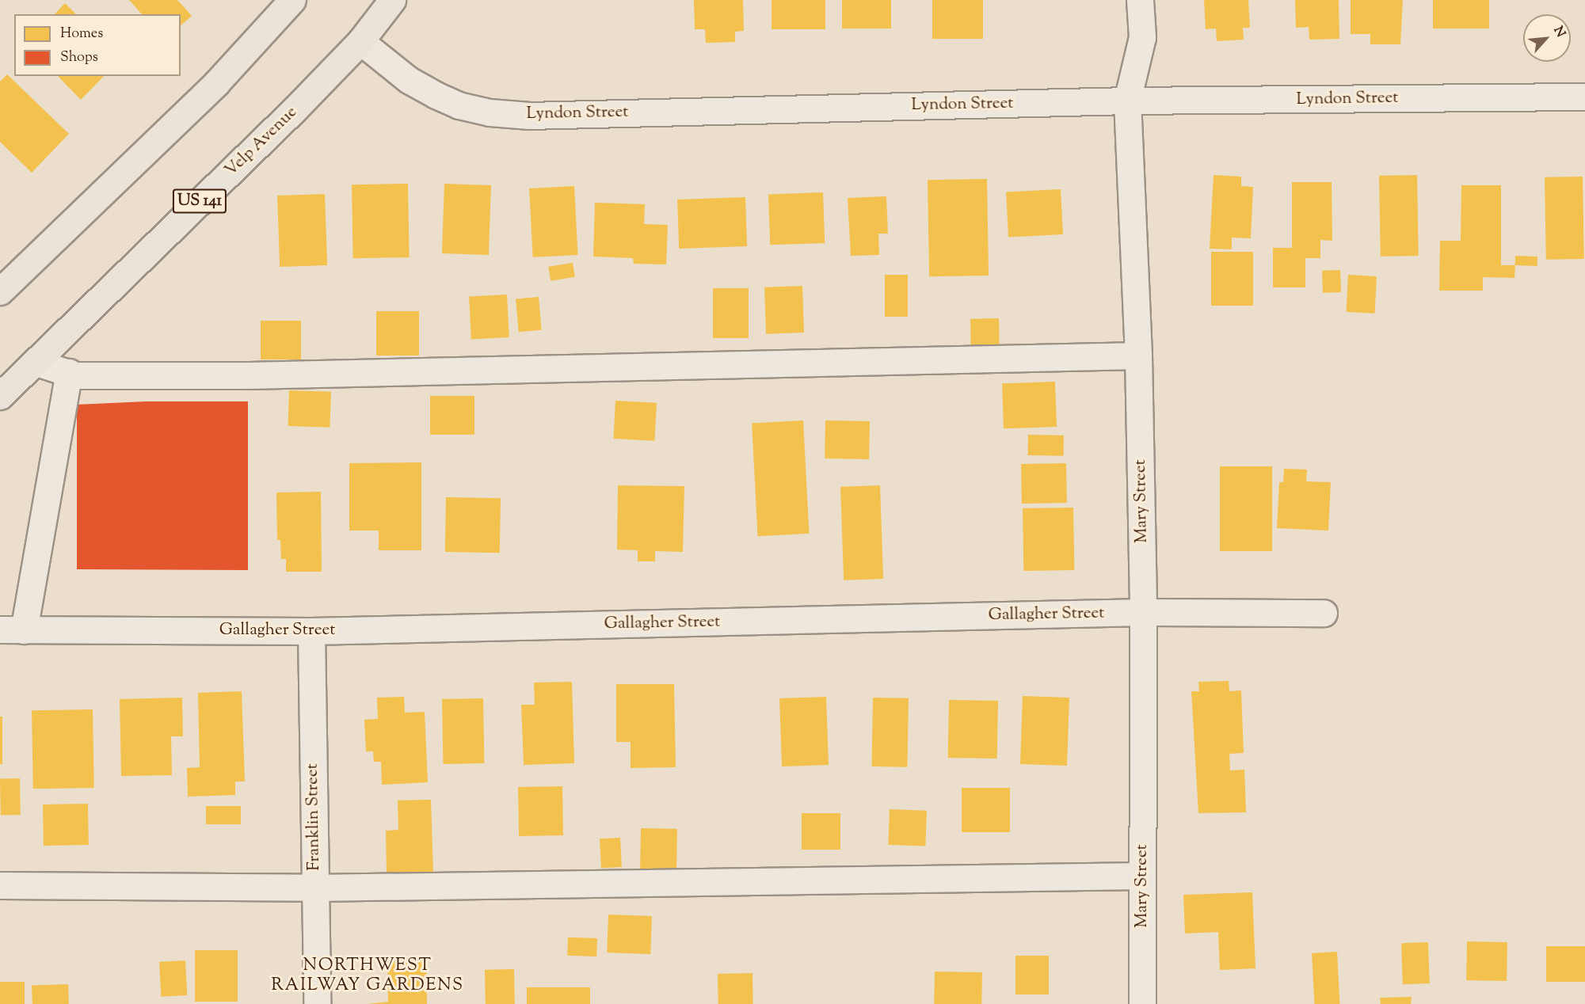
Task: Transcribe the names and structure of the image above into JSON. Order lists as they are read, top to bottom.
{
  "streets": {
    "main road": ["Velp Avenue", "US 141"],
    "street": [
      "Lyndon Street",
      "Mary Street",
      "Gallagher Street",
      "Franklin Street"
    ]
  },
  "crossings": [
    ["Lyndon Street", "Velp Avenue"],
    ["Lyndon Street", "Mary Street"],
    ["Mary Street", "Gallagher Street"],
    ["Gallagher Street", "Franklin Street"]
  ],
  "districts": ["NORTHWEST RAILWAY GARDENS"],
  "legend": ["Homes", "Shops"],
  "north": "top right"
}
